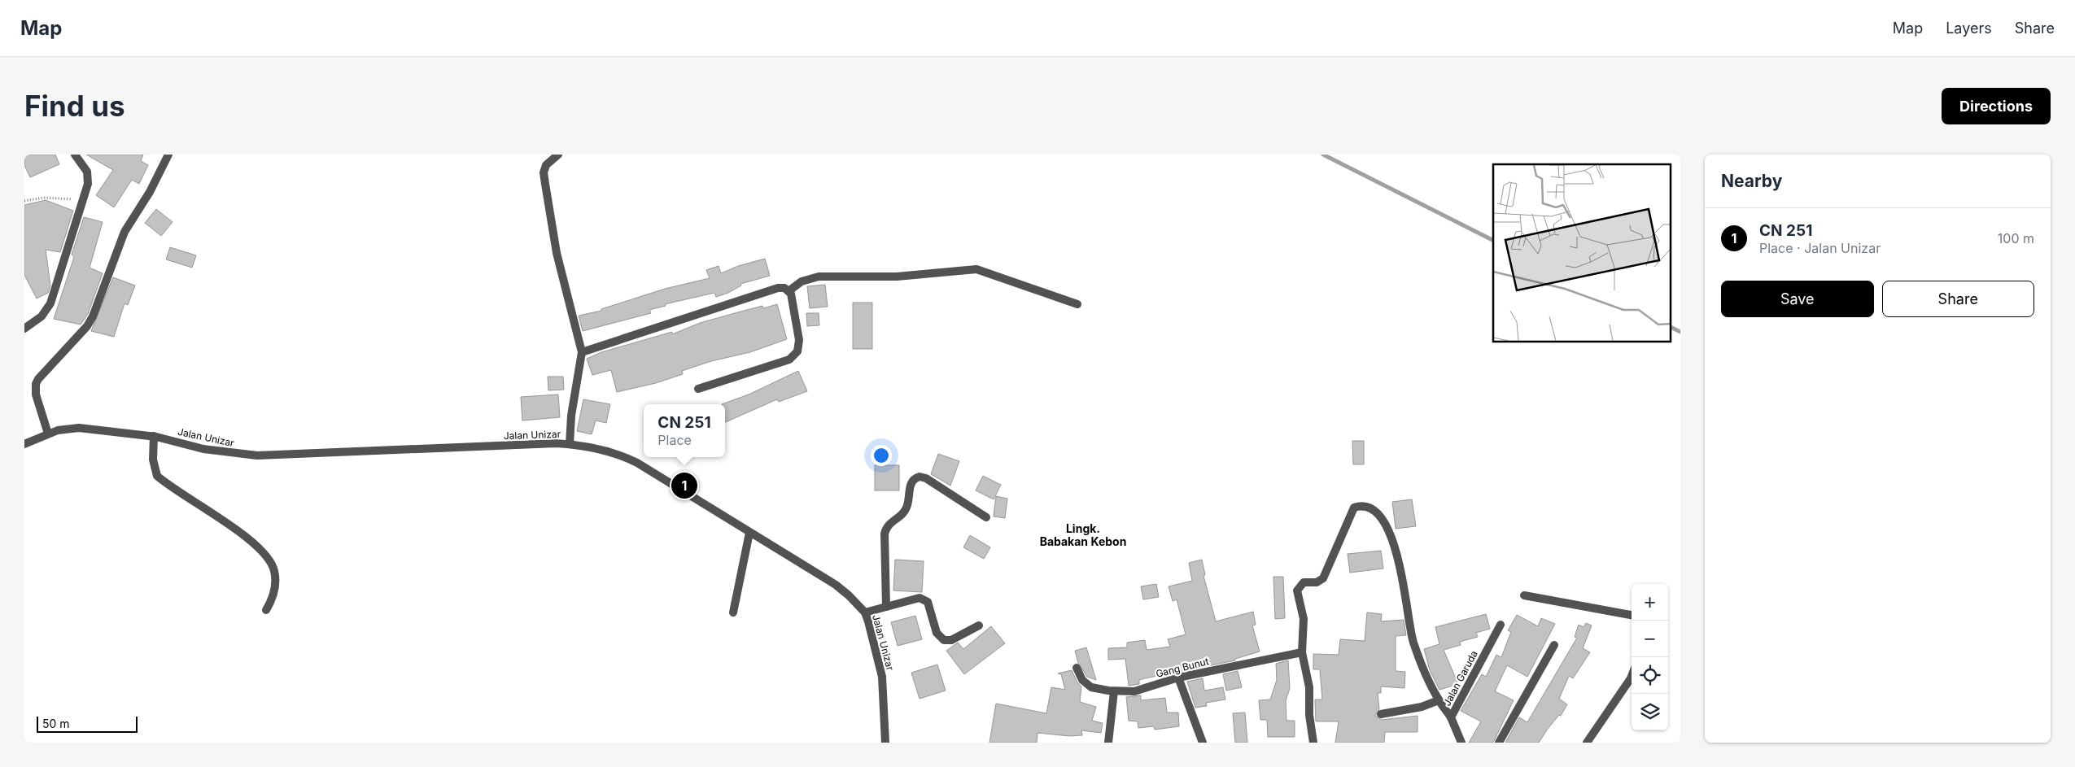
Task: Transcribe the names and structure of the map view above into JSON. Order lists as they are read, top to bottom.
{
  "streets": {
    "street": ["Jalan Unizar", "Gang Bunut", "Jalan Garuda"]
  },
  "districts": ["Lingk. Babakan Kebon"],
  "scale_bar": "50 m",
  "page": {
    "header": "Map",
    "nav": ["Map", "Layers", "Share"],
    "buttons": [
      "Directions",
      ["Save", "Share"]
    ],
    "title": "Find us",
    "heading": "Nearby",
    "list": [
      {
        "mark": "1",
        "name": "CN 251",
        "note": "Place · Jalan Unizar",
        "value": "100 m"
      }
    ],
    "popup": ["CN 251", "Place"],
    "pins": "1",
    "map_buttons": ["+", "−"],
    "scale": "50 m"
  }
}
